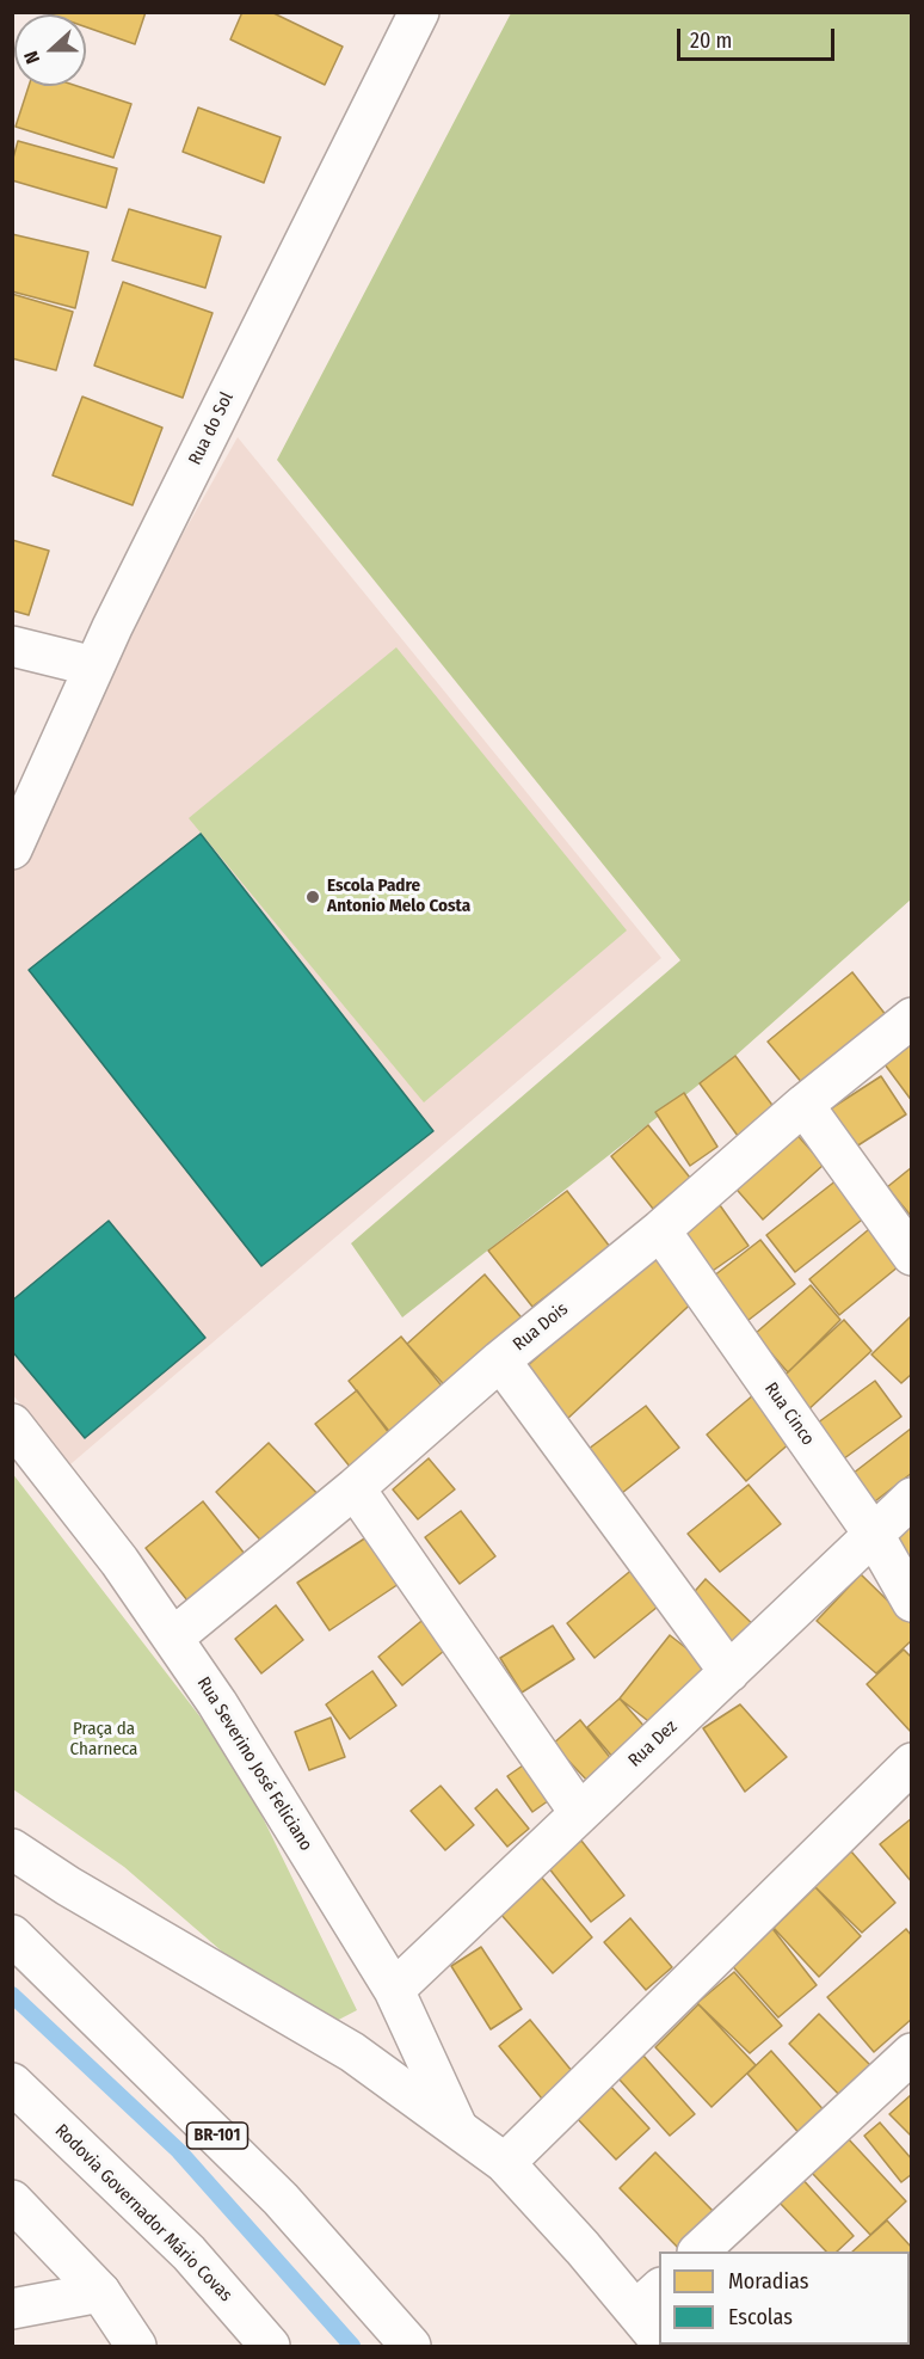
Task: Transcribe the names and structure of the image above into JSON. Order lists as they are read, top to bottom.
{
  "streets": {
    "main road": [
      "Rua do Sol",
      "Rua Dois",
      "Rua Cinco",
      "Rua Dez",
      "Rua Severino José Feliciano",
      "BR-101",
      "Rodovia Governador Mário Covas"
    ]
  },
  "crossings": [
    ["Rua Dois", "Rua Cinco"],
    ["Rua Dois", "Rua Severino José Feliciano"],
    ["Rua Cinco", "Rua Dez"],
    ["Rua Dez", "Rua Severino José Feliciano"]
  ],
  "parks": ["Praça da Charneca"],
  "places": ["Escola Padre Antonio Melo Costa"],
  "legend": ["Moradias", "Escolas"],
  "scale_bar": "20 m",
  "north": "left"
}
